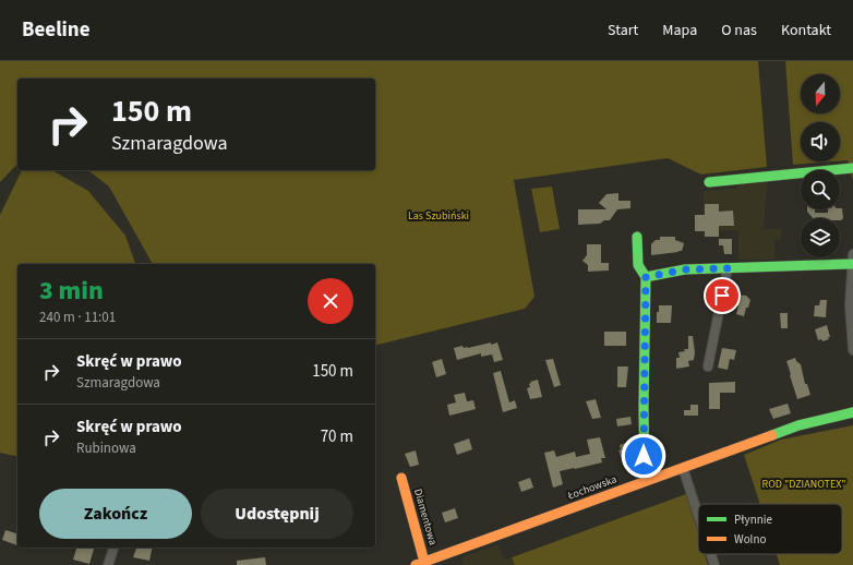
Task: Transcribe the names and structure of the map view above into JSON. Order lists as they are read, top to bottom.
{
  "streets": {
    "street": ["Łochowska", "Diamentowa"]
  },
  "crossings": [
    ["Łochowska", "Diamentowa"]
  ],
  "parks": ["Las Szubiński", "ROD \"DZIANOTEX\""],
  "legend": ["Płynnie", "Wolno"],
  "north": "bottom",
  "page": {
    "header": "Beeline",
    "nav": [
      "Start",
      "Mapa",
      "O nas",
      "Kontakt"
    ],
    "turn": ["150 m", "Szmaragdowa"],
    "heading": ["3 min", "240 m · 11:01"],
    "list": [
      {
        "name": "Skręć w prawo",
        "note": "Szmaragdowa",
        "value": "150 m"
      },
      {
        "name": "Skręć w prawo",
        "note": "Rubinowa",
        "value": "70 m"
      }
    ],
    "buttons": ["Zakończ", "Udostępnij"]
  }
}
